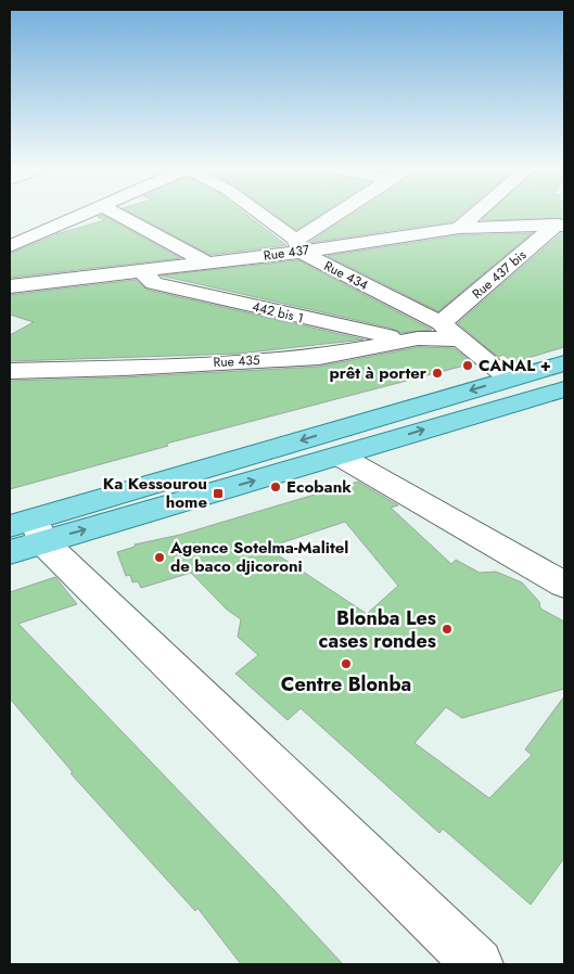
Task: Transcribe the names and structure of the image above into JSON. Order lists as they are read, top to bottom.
{
  "streets": {
    "street": [
      "Rue 437",
      "Rue 437 bis",
      "Rue 434",
      "442 bis 1",
      "Rue 435"
    ]
  },
  "crossings": [
    ["Rue 437", "Rue 437 bis"],
    ["Rue 437", "Rue 434"],
    ["Rue 437", "442 bis 1"],
    ["Rue 437 bis", "Rue 434"],
    ["Rue 434", "Rue 435"],
    ["442 bis 1", "Rue 435"]
  ],
  "places": {
    "other": [
      "CANAL +",
      "prêt à porter",
      "Ecobank",
      "Agence Sotelma-Malitel de baco djicoroni",
      "Blonba Les cases rondes",
      "Centre Blonba"
    ],
    "transit": ["Ka Kessourou home"]
  }
}
